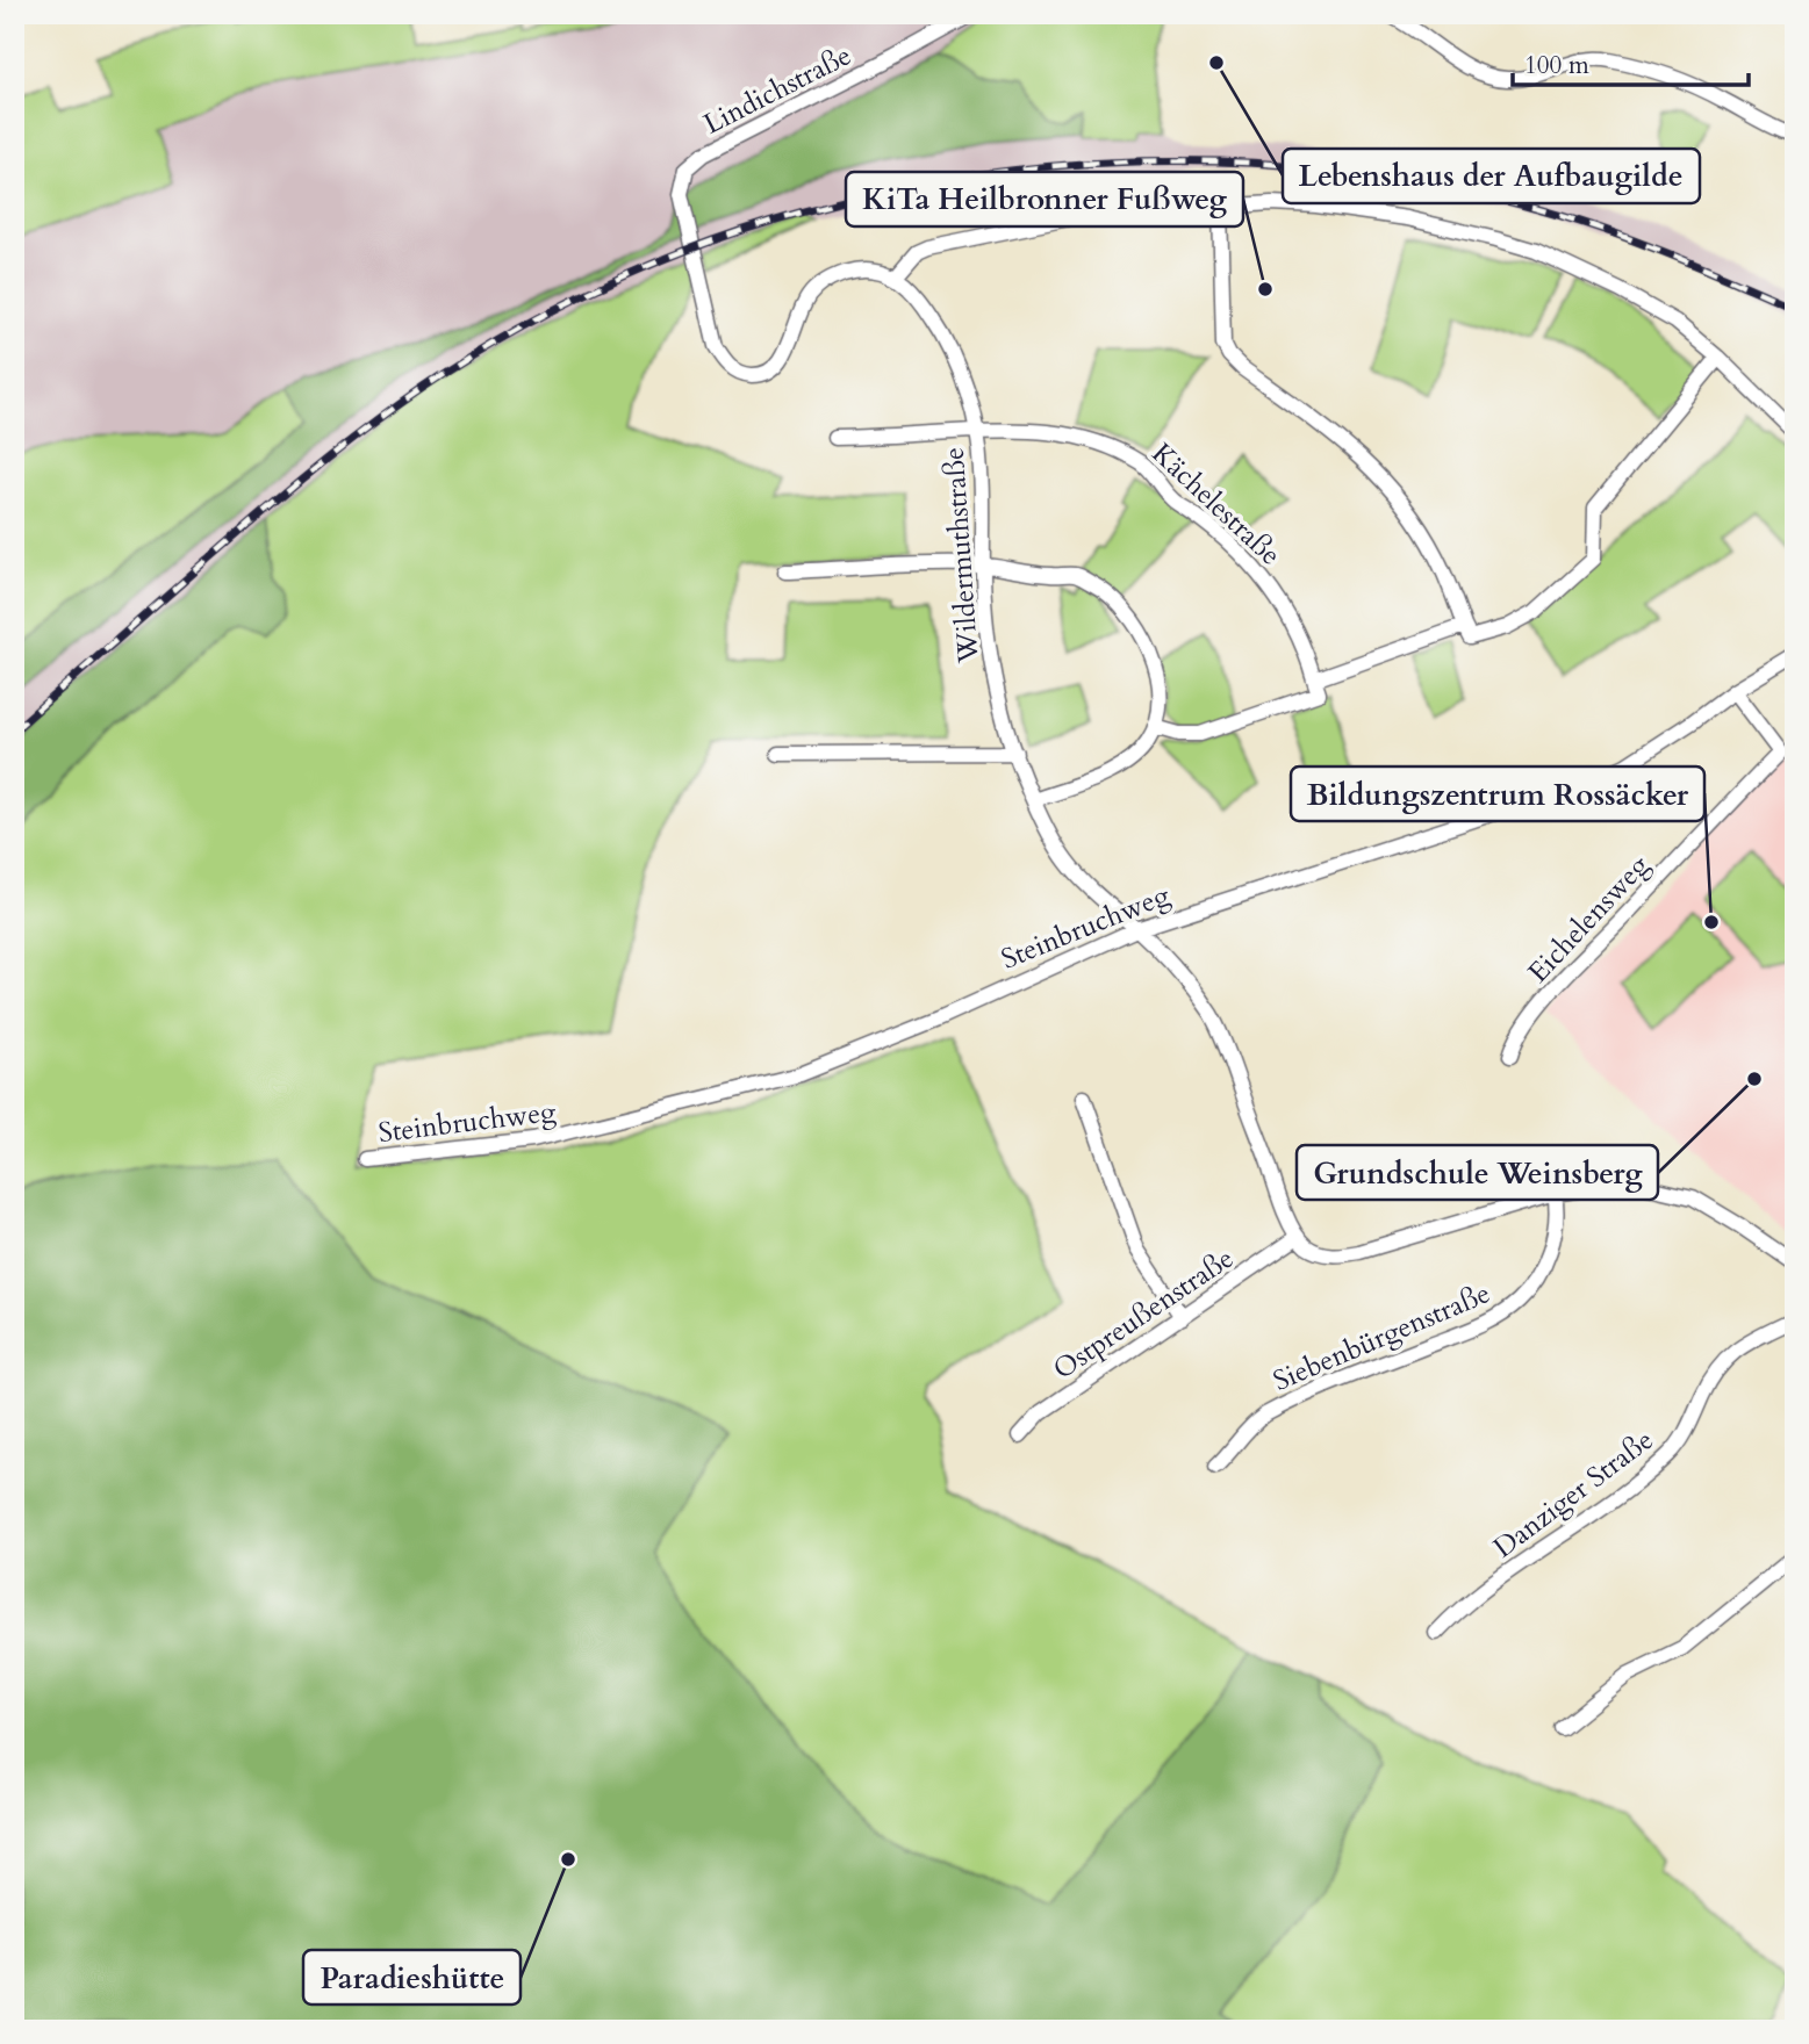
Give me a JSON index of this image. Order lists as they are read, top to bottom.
{
  "streets": {
    "street": [
      "Lindichstraße",
      "Kächelestraße",
      "Wildermuthstraße",
      "Eichelensweg",
      "Steinbruchweg",
      "Ostpreußenstraße",
      "Siebenbürgenstraße",
      "Danziger Straße"
    ]
  },
  "crossings": [
    ["Lindichstraße", "Wildermuthstraße"],
    ["Kächelestraße", "Wildermuthstraße"],
    ["Wildermuthstraße", "Steinbruchweg"],
    ["Wildermuthstraße", "Ostpreußenstraße"],
    ["Eichelensweg", "Steinbruchweg"]
  ],
  "places": [
    "Lebenshaus der Aufbaugilde",
    "KiTa Heilbronner Fußweg",
    "Bildungszentrum Rossäcker",
    "Grundschule Weinsberg",
    "Paradieshütte"
  ],
  "scale_bar": "100 m"
}
